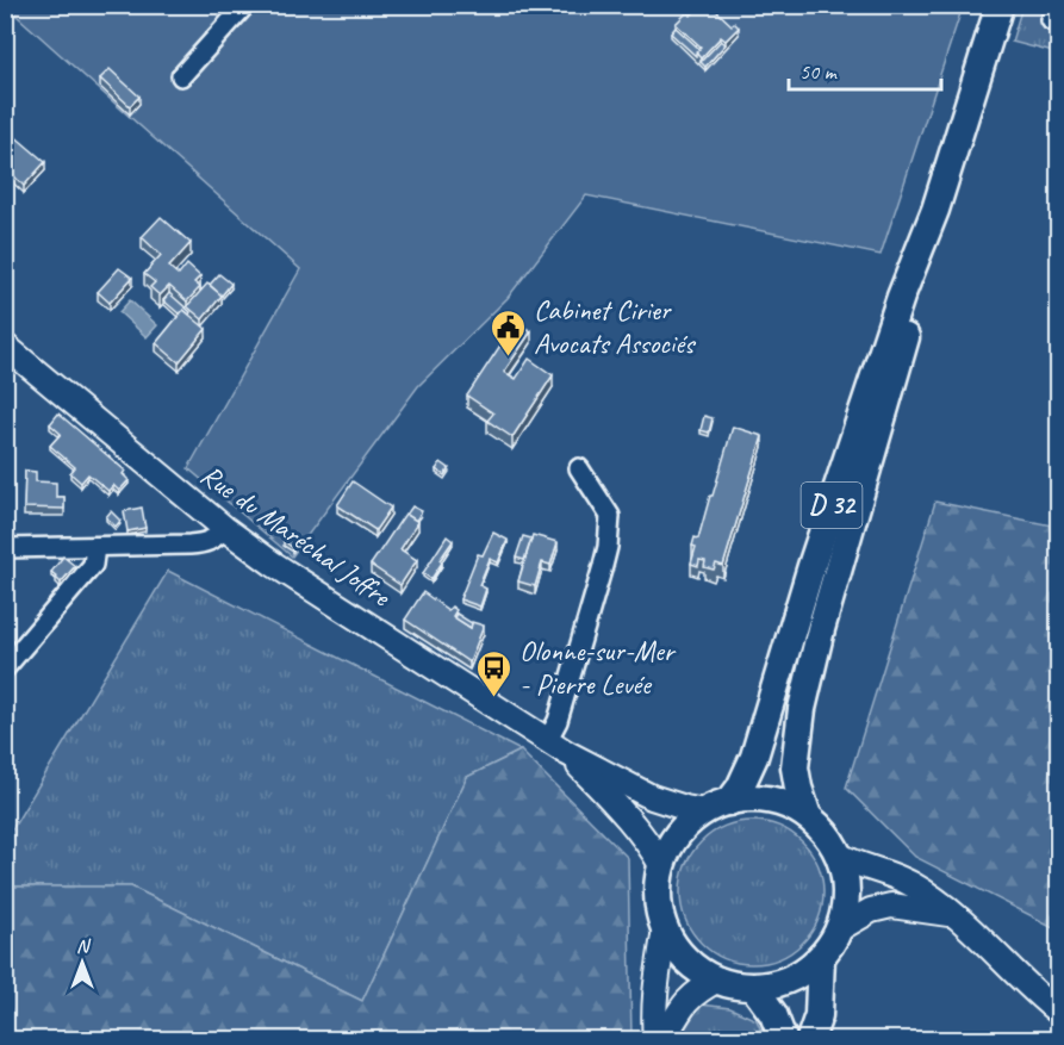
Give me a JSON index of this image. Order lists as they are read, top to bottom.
{
  "streets": {
    "main road": ["D 32"],
    "street": ["Rue du Maréchal Joffre"]
  },
  "crossings": [
    ["D 32", "Rue du Maréchal Joffre"]
  ],
  "places": {
    "public building": ["Cabinet Cirier Avocats Associés"],
    "bus stop": ["Olonne-sur-Mer - Pierre Levée"]
  },
  "scale_bar": "50 m",
  "north": "top"
}
